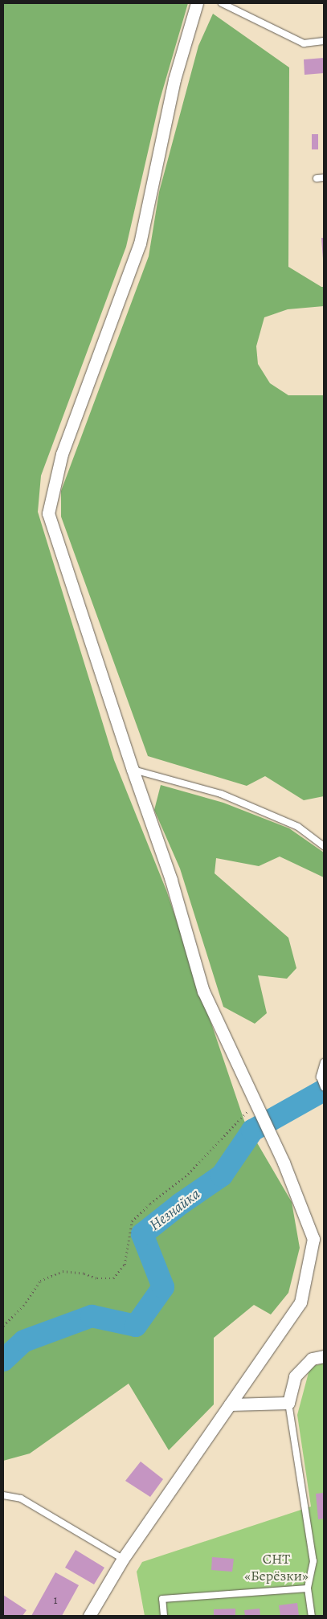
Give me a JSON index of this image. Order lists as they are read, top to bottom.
{
  "water": ["Незнайка"],
  "parks": ["СНТ «Берёзки»"],
  "house_numbers": ["1"]
}
